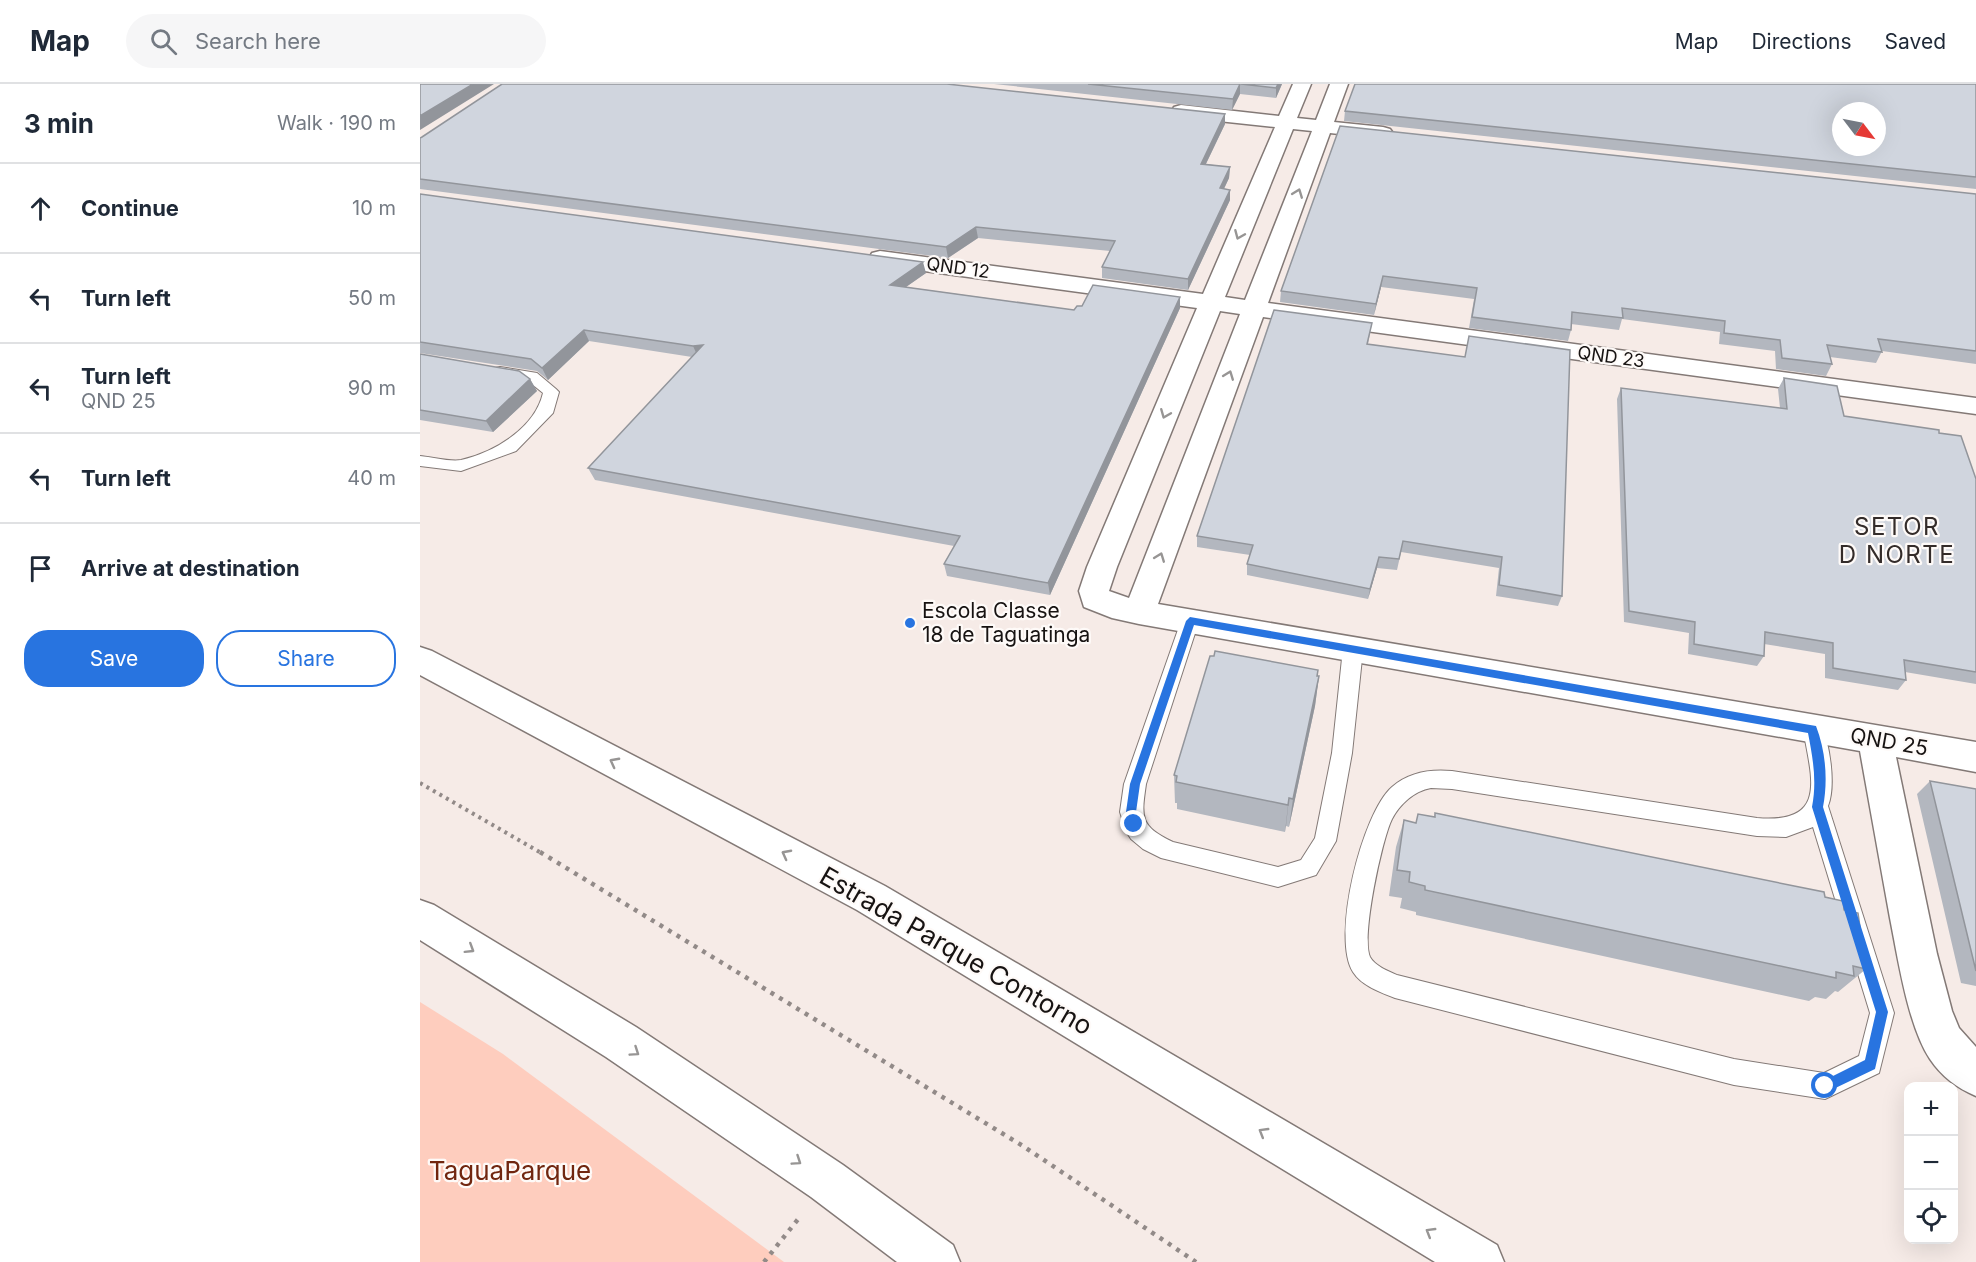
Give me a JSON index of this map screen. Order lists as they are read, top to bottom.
{
  "streets": {
    "main road": [
      "QND 12",
      "QND 23",
      "QND 25",
      "Estrada Parque Contorno"
    ]
  },
  "crossings": [
    ["QND 12", "QND 23"],
    ["QND 12", "QND 25"],
    ["QND 23", "QND 25"]
  ],
  "districts": ["SETOR D NORTE"],
  "parks": ["TaguaParque"],
  "places": ["Escola Classe 18 de Taguatinga"],
  "north": "bottom right",
  "page": {
    "header": "Map",
    "search": "Search here",
    "nav": ["Map", "Directions", "Saved"],
    "heading": ["3 min", "Walk · 190 m"],
    "list": [
      ["Continue", "10 m"],
      ["Turn left", "50 m"],
      ["Turn left", "QND 25", "90 m"],
      ["Turn left", "40 m"],
      "Arrive at destination"
    ],
    "buttons": ["Save", "Share"],
    "map_buttons": ["+", "−"]
  }
}
